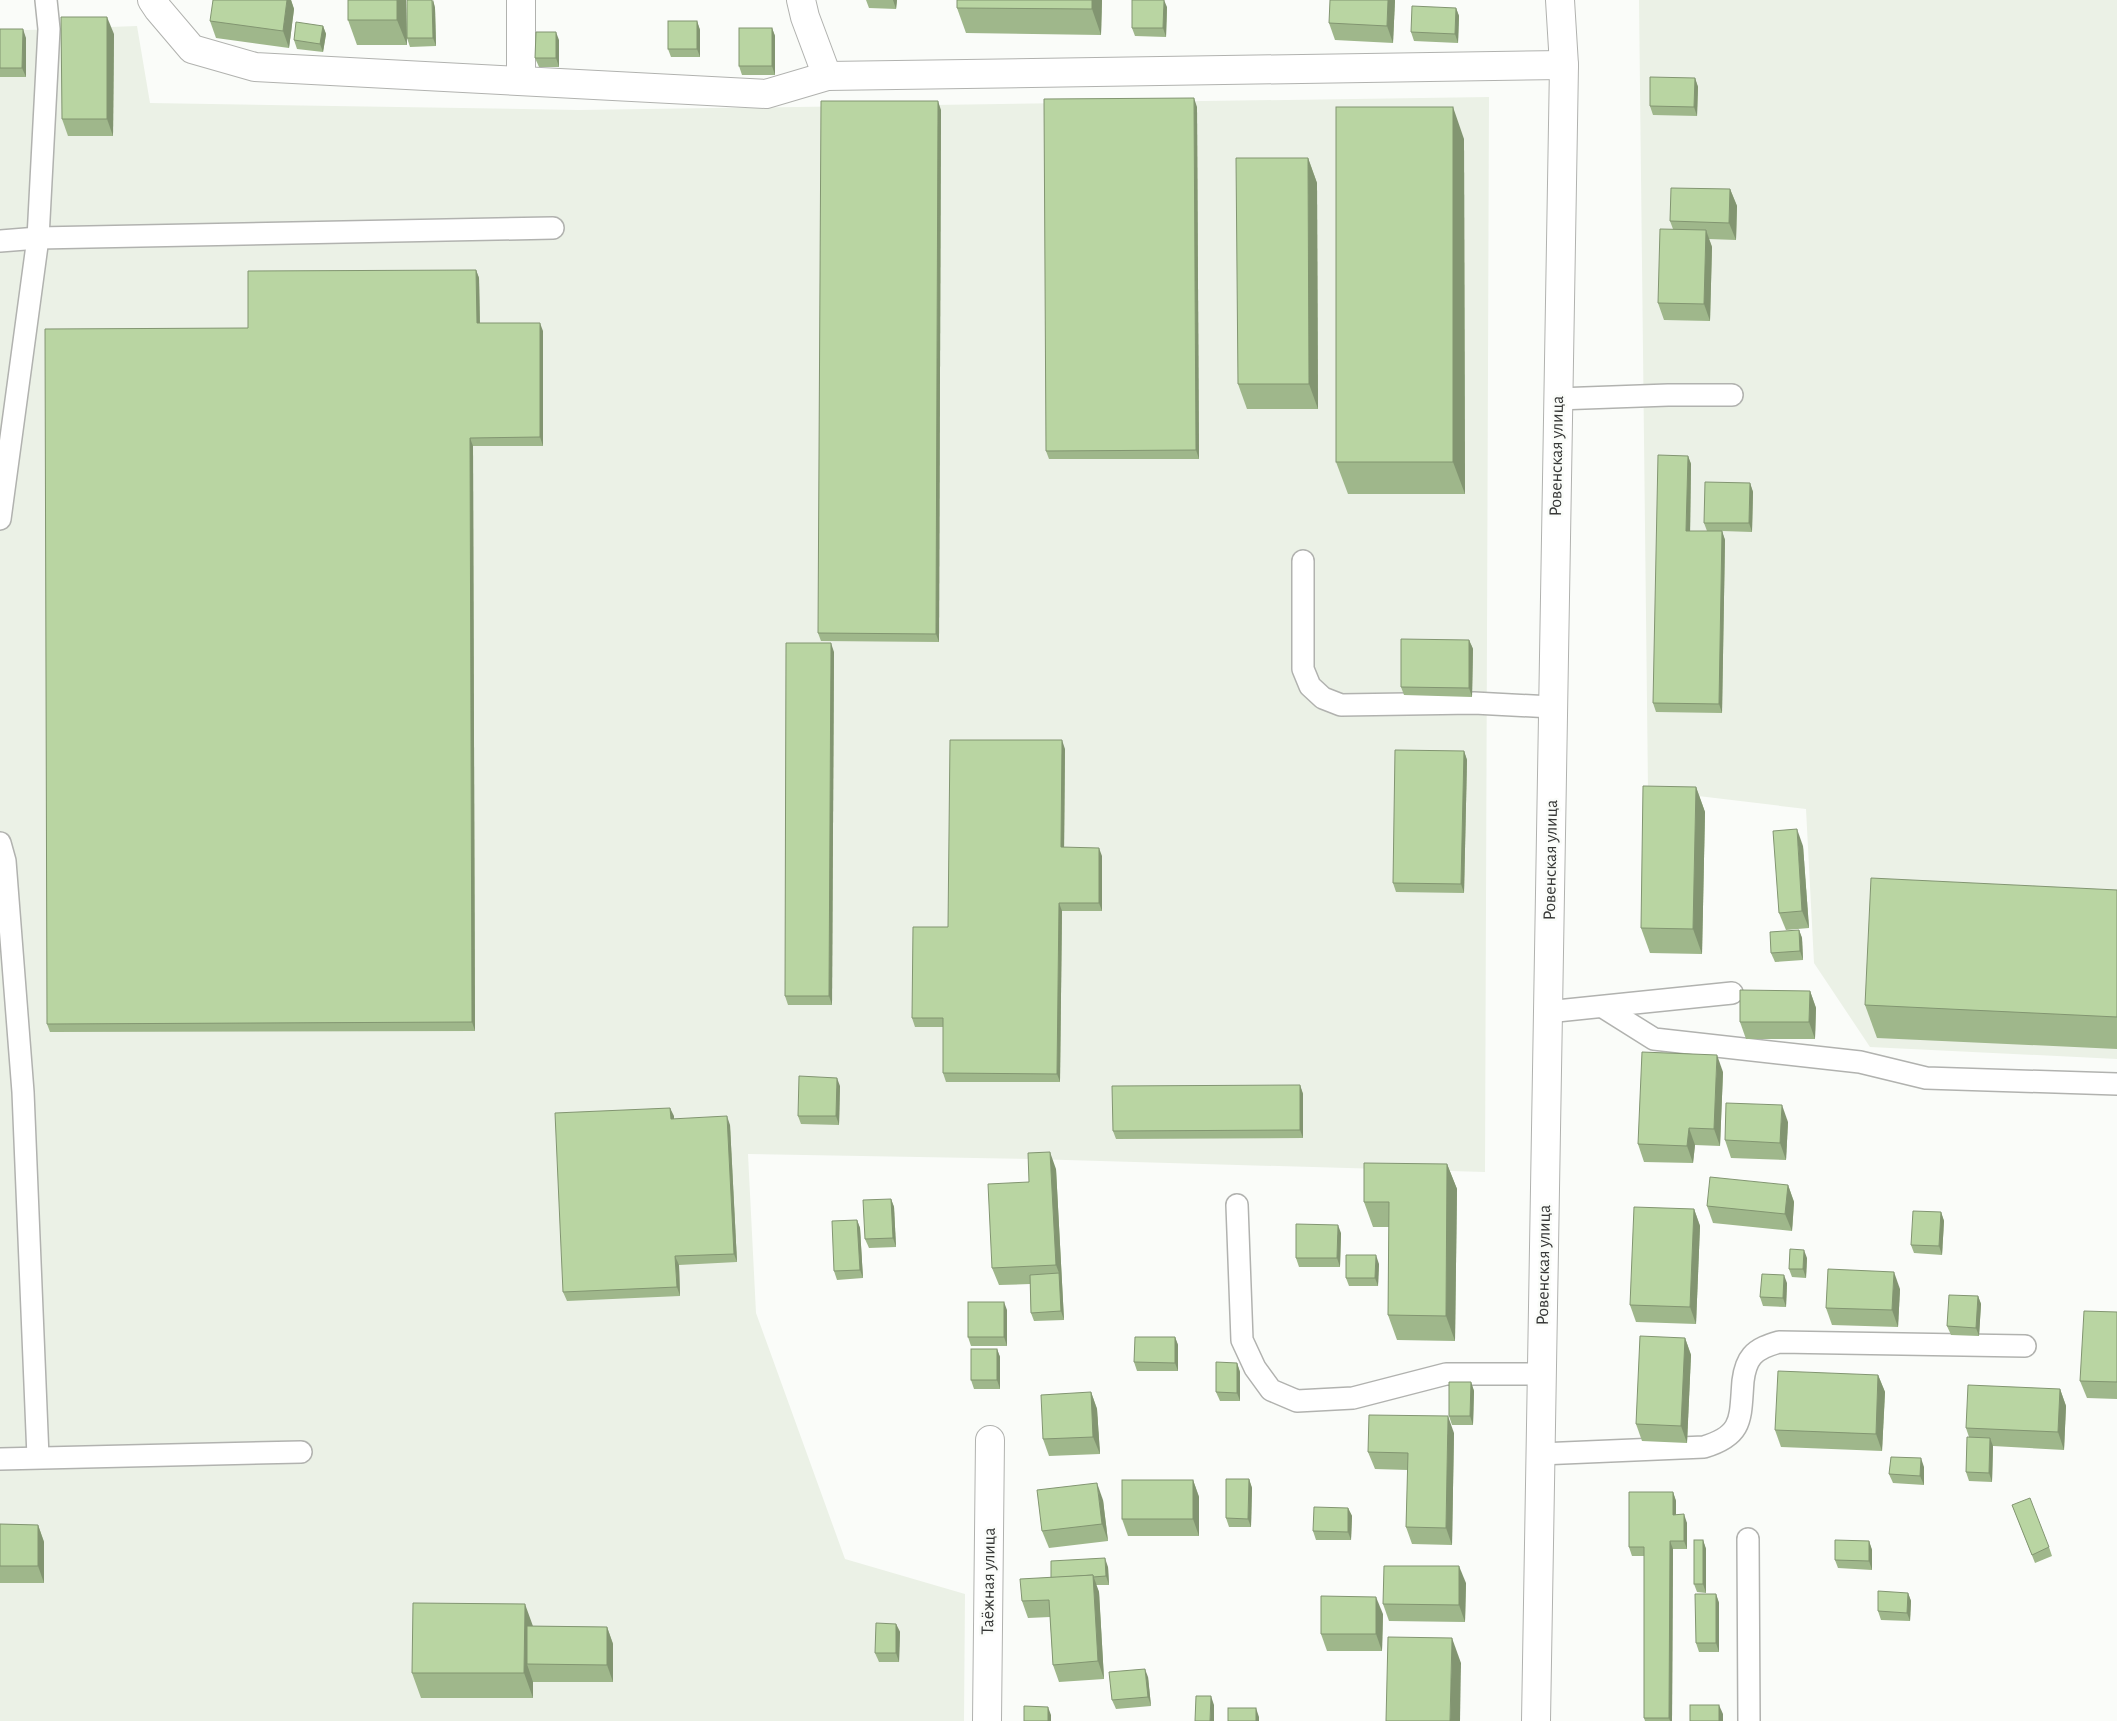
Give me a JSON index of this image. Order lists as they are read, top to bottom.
{
  "streets": {
    "street": ["Ровенская улица", "Таёжная улица"]
  }
}
